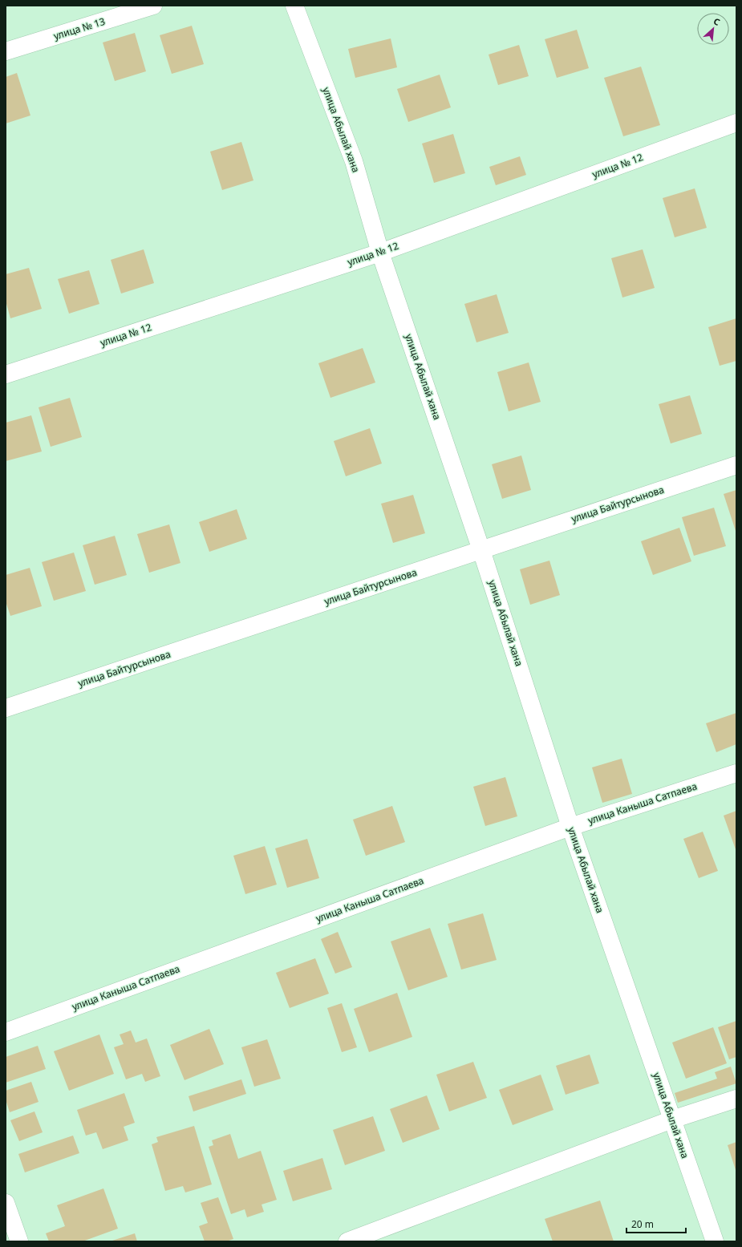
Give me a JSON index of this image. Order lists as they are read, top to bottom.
{
  "streets": {
    "street": [
      "улица № 13",
      "улица Абылай хана",
      "улица № 12",
      "улица Байтурсынова",
      "улица Каныша Сатпаева"
    ]
  },
  "crossings": [
    ["улица Абылай хана", "улица № 12"],
    ["улица Абылай хана", "улица Байтурсынова"],
    ["улица Абылай хана", "улица Каныша Сатпаева"]
  ],
  "scale_bar": "20 m",
  "north": "top right"
}
